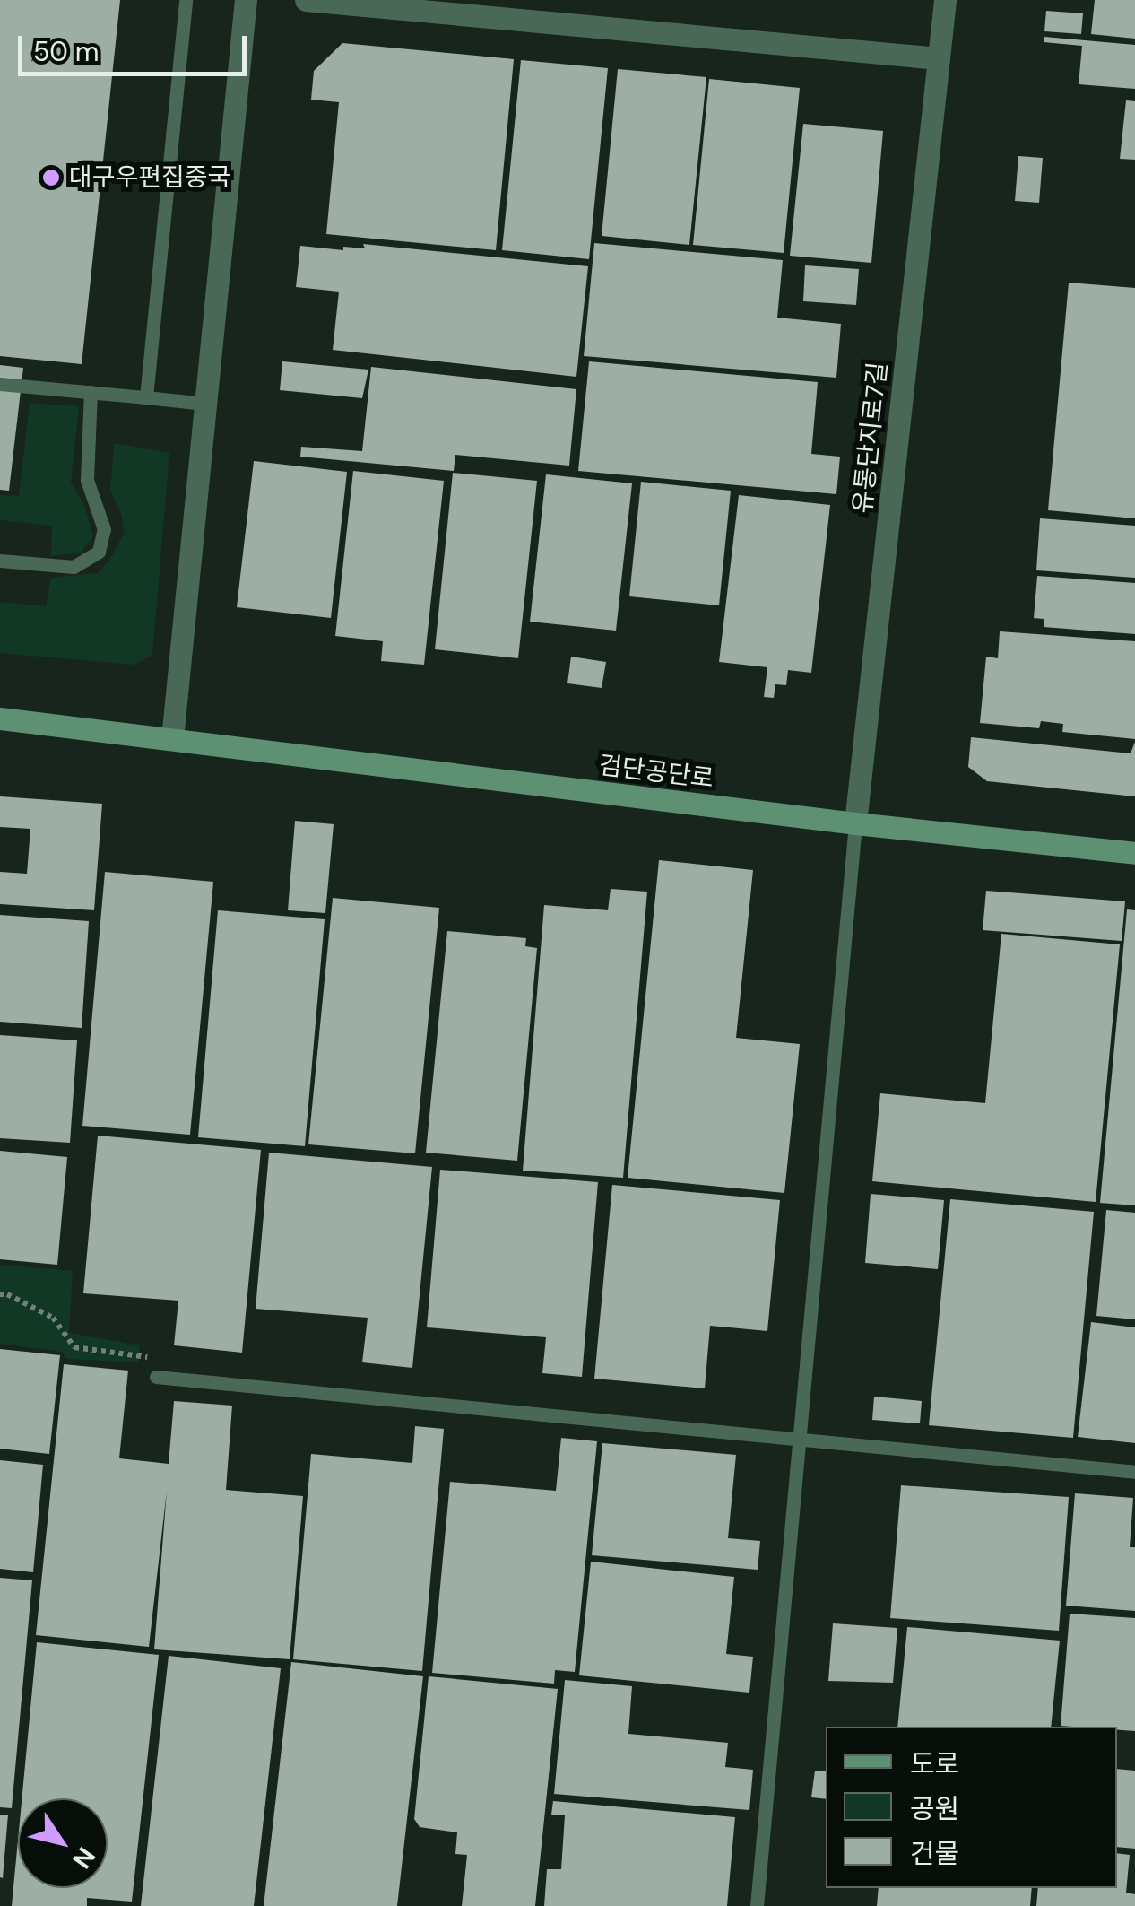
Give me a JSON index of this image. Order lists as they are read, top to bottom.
{
  "streets": {
    "main road": ["검단공단로"],
    "street": ["유통단지로7길"]
  },
  "crossings": [
    ["유통단지로7길", "검단공단로"]
  ],
  "places": ["대구우편집중국"],
  "legend": ["도로", "공원", "건물"],
  "scale_bar": "50 m",
  "north": "bottom right"
}
